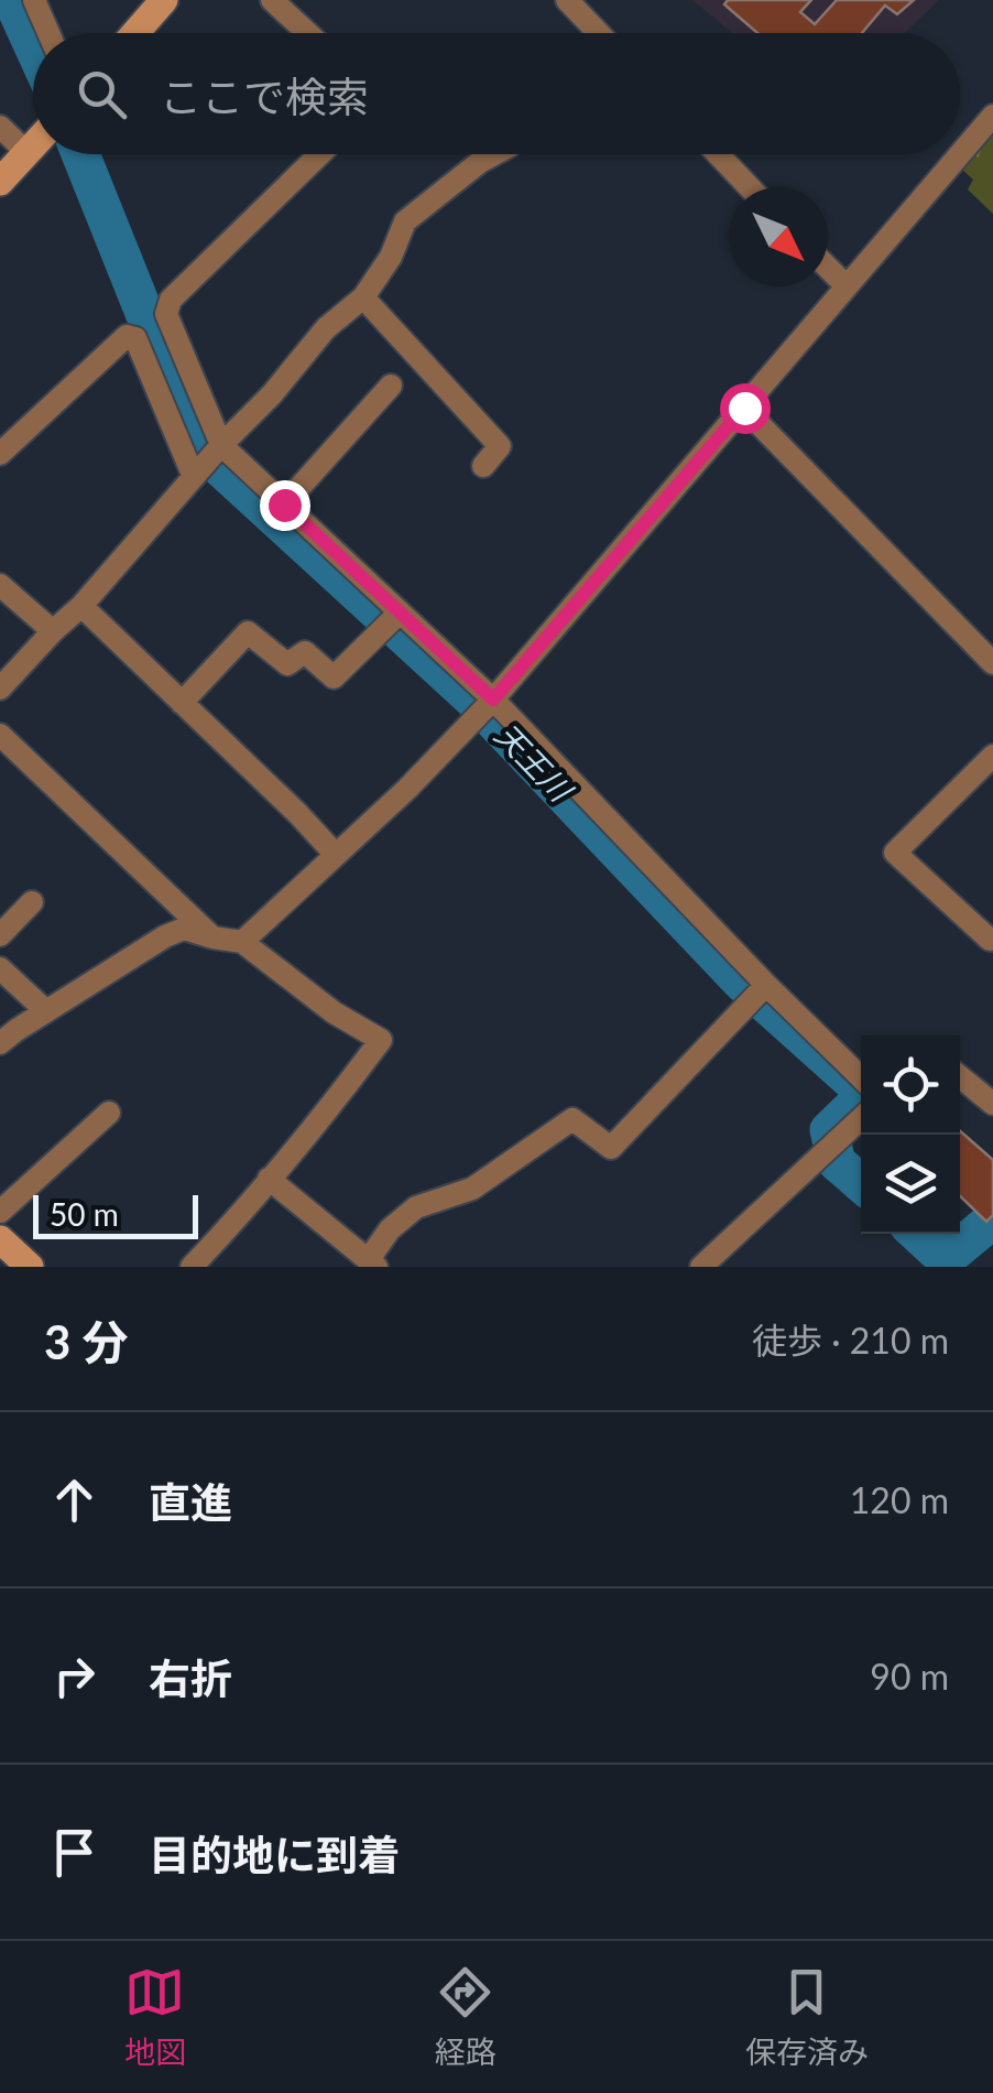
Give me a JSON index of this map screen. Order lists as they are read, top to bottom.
{
  "water": ["天王川"],
  "scale_bar": "50 m",
  "north": "bottom right",
  "page": {
    "search": "ここで検索",
    "scale": "50 m",
    "heading": ["3 分", "徒歩 · 210 m"],
    "list": [
      ["直進", "120 m"],
      ["右折", "90 m"],
      "目的地に到着"
    ],
    "nav": ["地図", "経路", "保存済み"]
  }
}
